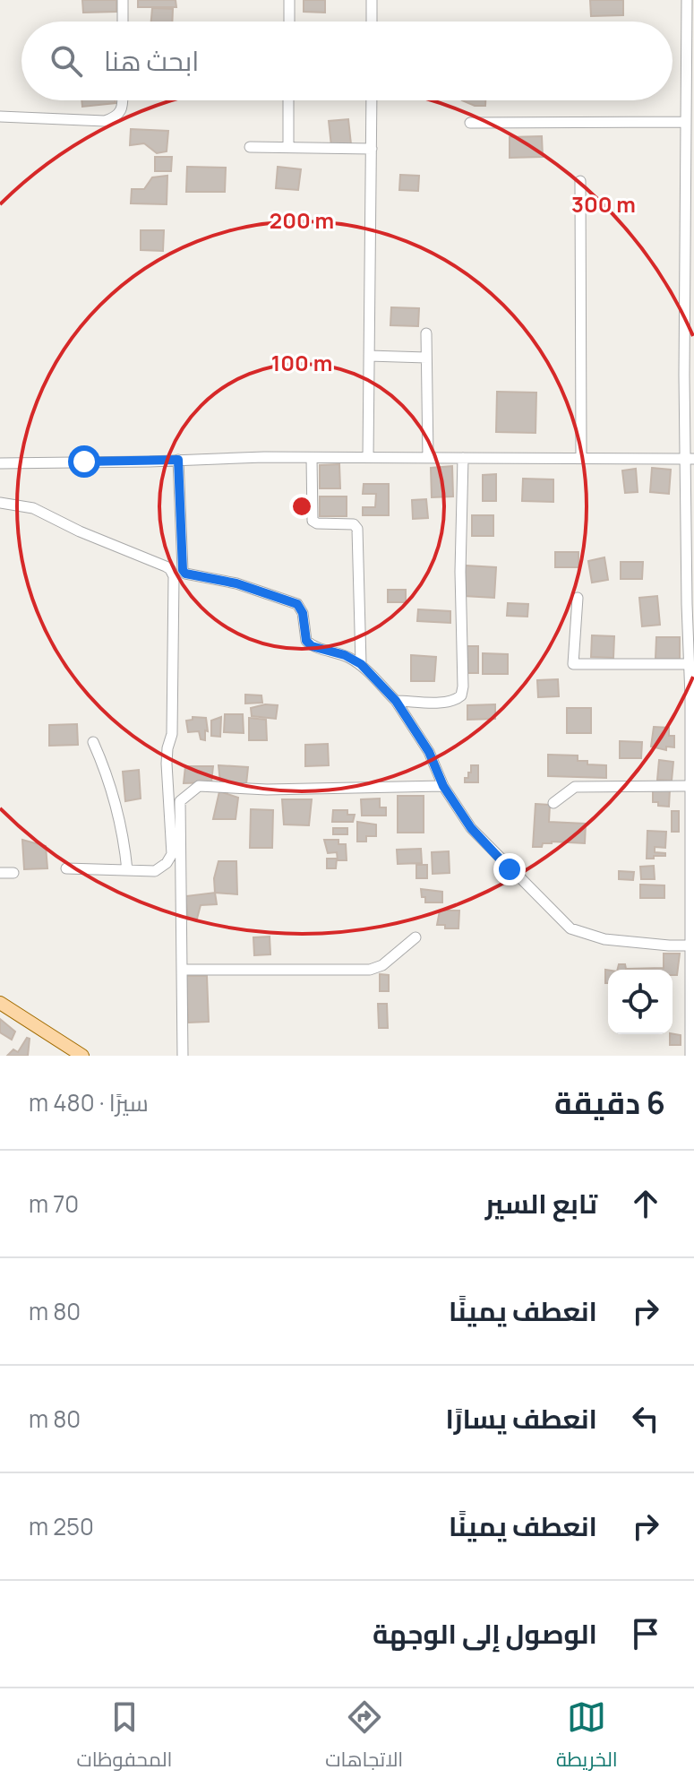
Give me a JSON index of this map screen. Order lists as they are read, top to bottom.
{
  "page": {
    "search": "ابحث هنا",
    "heading": ["6 دقيقة", "سيرًا · 480 m"],
    "list": [
      ["تابع السير", "70 m"],
      ["انعطف يمينًا", "80 m"],
      ["انعطف يسارًا", "80 m"],
      ["انعطف يمينًا", "250 m"],
      "الوصول إلى الوجهة"
    ],
    "nav": ["الخريطة", "الاتجاهات", "المحفوظات"]
  },
  "rings": ["300 m", "200 m", "100 m"]
}
